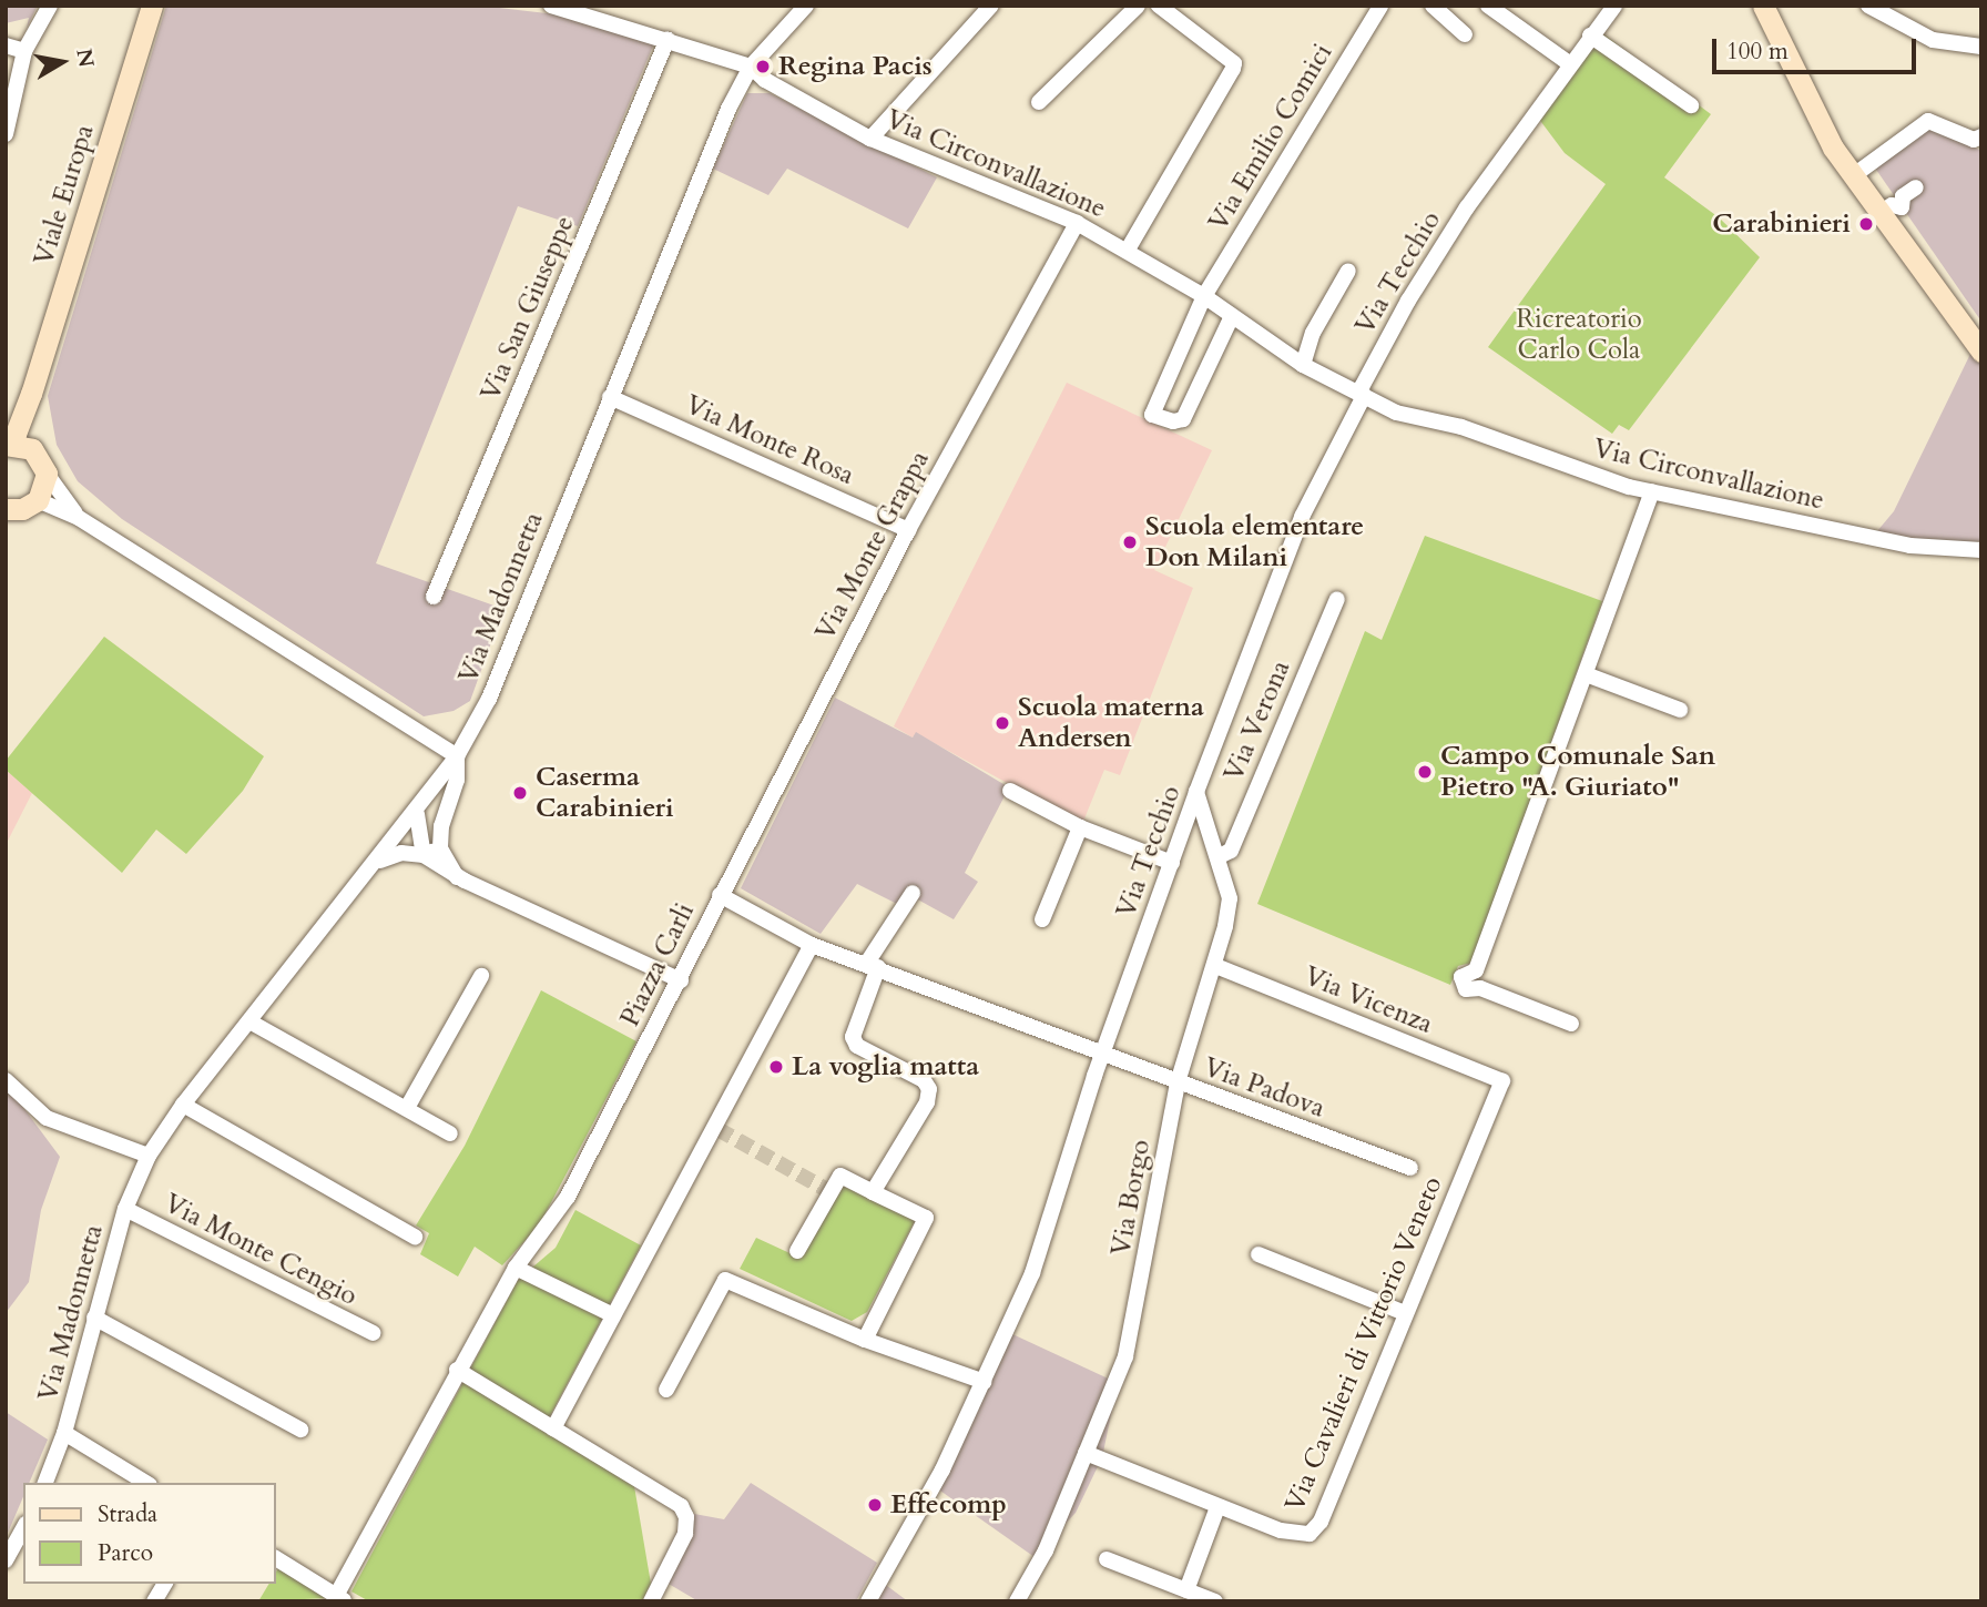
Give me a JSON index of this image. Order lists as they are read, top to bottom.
{
  "streets": {
    "main road": ["Viale Europa"],
    "street": [
      "Via Emilio Comici",
      "Via Circonvallazione",
      "Via Tecchio",
      "Via San Giuseppe",
      "Via Monte Rosa",
      "Via Monte Grappa",
      "Via Madonnetta",
      "Via Verona",
      "Piazza Carli",
      "Via Vicenza",
      "Via Padova",
      "Via Borgo",
      "Via Monte Cengio",
      "Via Cavalieri di Vittorio Veneto"
    ]
  },
  "crossings": [
    ["Via Emilio Comici", "Via Circonvallazione"],
    ["Via Circonvallazione", "Via Tecchio"],
    ["Via Circonvallazione", "Via Monte Grappa"],
    ["Via Circonvallazione", "Via Madonnetta"],
    ["Via Tecchio", "Via Padova"],
    ["Via Tecchio", "Via Borgo"],
    ["Via Monte Rosa", "Via Monte Grappa"],
    ["Via Monte Rosa", "Via Madonnetta"],
    ["Via Monte Grappa", "Piazza Carli"],
    ["Via Madonnetta", "Via Monte Cengio"],
    ["Via Verona", "Via Borgo"],
    ["Piazza Carli", "Via Padova"],
    ["Via Vicenza", "Via Borgo"],
    ["Via Vicenza", "Via Cavalieri di Vittorio Veneto"],
    ["Via Padova", "Via Borgo"],
    ["Via Borgo", "Via Cavalieri di Vittorio Veneto"]
  ],
  "parks": ["Ricreatorio Carlo Cola"],
  "places": [
    "Regina Pacis",
    "Carabinieri",
    "Scuola elementare Don Milani",
    "Scuola materna Andersen",
    "Campo Comunale San Pietro \"A. Giuriato\"",
    "Caserma Carabinieri",
    "La voglia matta",
    "Effecomp"
  ],
  "legend": ["Strada", "Parco"],
  "scale_bar": "100 m",
  "north": "right"
}
